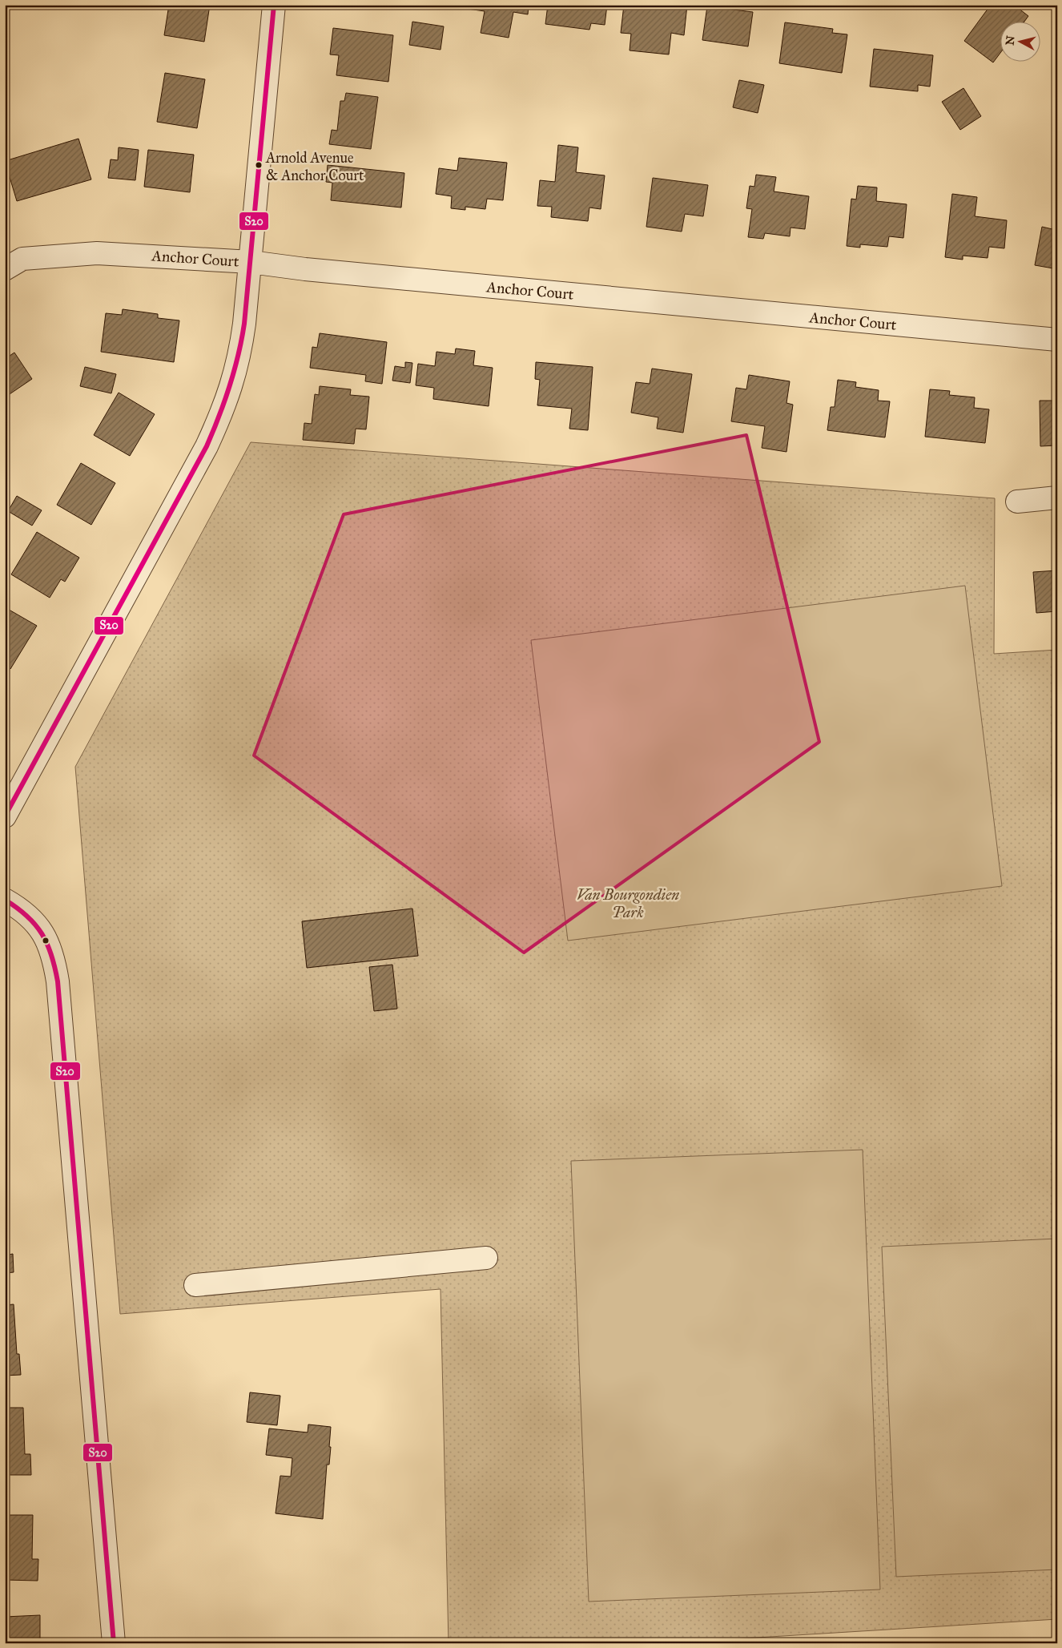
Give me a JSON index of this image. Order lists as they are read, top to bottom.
{
  "streets": {
    "street": ["Anchor Court"]
  },
  "parks": ["Van Bourgondien Park"],
  "places": ["Arnold Avenue & Anchor Court"],
  "lines": ["transit line S20"],
  "north": "left"
}
